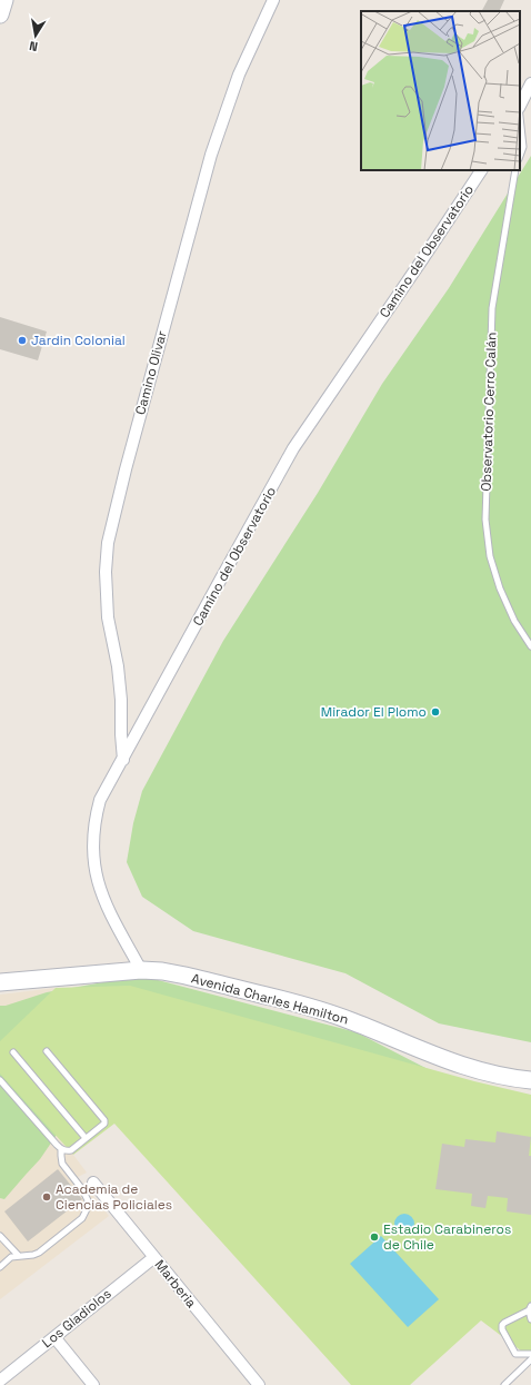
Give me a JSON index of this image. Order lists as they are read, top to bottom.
{
  "streets": {
    "main road": ["Avenida Charles Hamilton"],
    "street": [
      "Camino del Observatorio",
      "Camino Olivar",
      "Marberia",
      "Los Gladiolos"
    ],
    "lane": ["Observatorio Cerro Calán"]
  },
  "crossings": [
    ["Camino del Observatorio", "Camino Olivar"],
    ["Camino del Observatorio", "Avenida Charles Hamilton"],
    ["Marberia", "Los Gladiolos"]
  ],
  "places": [
    "Jardin Colonial",
    "Mirador El Plomo",
    "Academia de Ciencias Policiales",
    "Estadio Carabineros de Chile"
  ],
  "north": "bottom"
}
